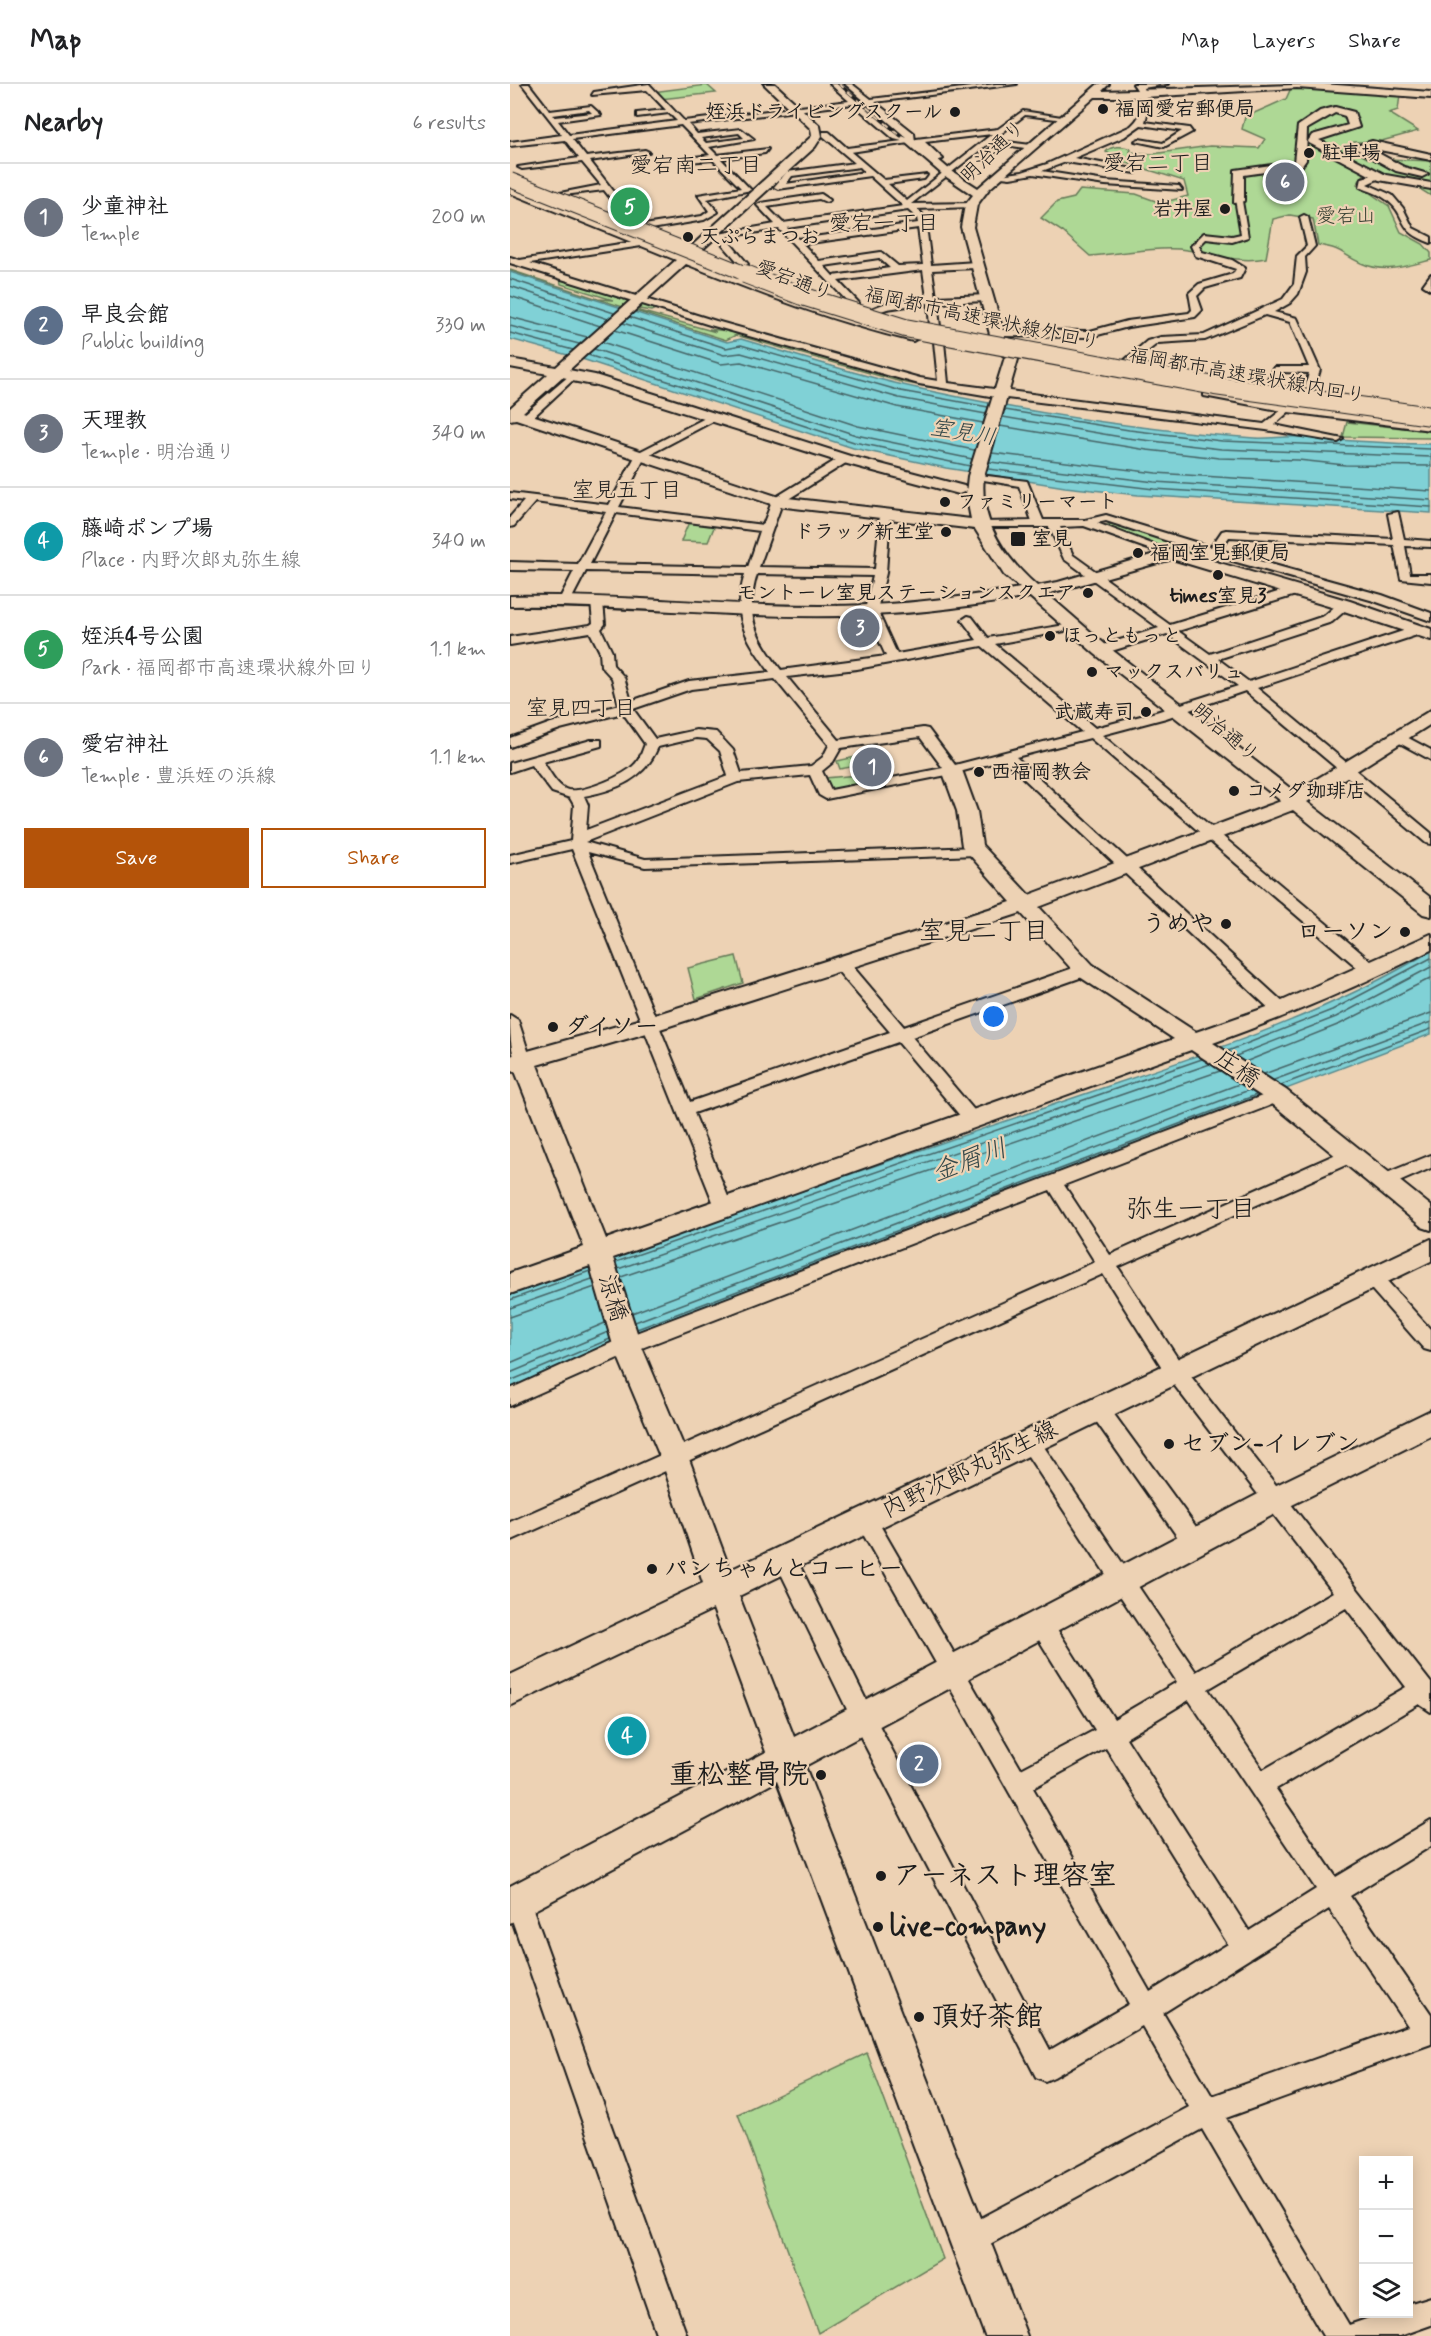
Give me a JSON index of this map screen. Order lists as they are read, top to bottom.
{
  "streets": {
    "highway": ["福岡都市高速環状線外回り", "福岡都市高速環状線内回り"],
    "street": [
      "明治通り",
      "愛宕通り",
      "庄橋",
      "涼橋",
      "内野次郎丸弥生線"
    ]
  },
  "crossings": [
    ["明治通り", "愛宕通り"],
    ["愛宕通り", "福岡都市高速環状線外回り"],
    ["愛宕通り", "福岡都市高速環状線内回り"],
    ["福岡都市高速環状線外回り", "福岡都市高速環状線内回り"],
    ["涼橋", "内野次郎丸弥生線"]
  ],
  "districts": [
    "愛宕二丁目",
    "愛宕南二丁目",
    "愛宕一丁目",
    "室見五丁目",
    "室見四丁目",
    "室見二丁目",
    "弥生一丁目"
  ],
  "water": ["室見川", "金屑川"],
  "parks": ["愛宕山"],
  "places": {
    "other": [
      "福岡愛宕郵便局",
      "姪浜ドライビングスクール",
      "駐車場",
      "岩井屋",
      "天ぷらまつお",
      "ファミリーマート",
      "ドラッグ新生堂",
      "福岡室見郵便局",
      "times室見3",
      "モントーレ室見ステーションスクエア",
      "ほっともっと",
      "マックスバリュ",
      "武蔵寿司",
      "西福岡教会",
      "コメダ珈琲店",
      "うめや",
      "ローソン",
      "ダイソー",
      "セブン-イレブン",
      "パンちゃんとコーヒー",
      "重松整骨院",
      "アーネスト理容室",
      "live-company",
      "頂好茶館"
    ],
    "transit": ["室見"]
  },
  "page": {
    "header": "Map",
    "nav": ["Map", "Layers", "Share"],
    "heading": ["Nearby", "6 results"],
    "pins": [
      "6",
      "5",
      "3",
      "1",
      "4",
      "2"
    ],
    "list": [
      {
        "mark": "1",
        "name": "少童神社",
        "note": "Temple",
        "value": "200 m"
      },
      {
        "mark": "2",
        "name": "早良会館",
        "note": "Public building",
        "value": "330 m"
      },
      {
        "mark": "3",
        "name": "天理教",
        "note": "Temple · 明治通り",
        "value": "340 m"
      },
      {
        "mark": "4",
        "name": "藤崎ポンプ場",
        "note": "Place · 内野次郎丸弥生線",
        "value": "340 m"
      },
      {
        "mark": "5",
        "name": "姪浜4号公園",
        "note": "Park · 福岡都市高速環状線外回り",
        "value": "1.1 km"
      },
      {
        "mark": "6",
        "name": "愛宕神社",
        "note": "Temple · 豊浜姪の浜線",
        "value": "1.1 km"
      }
    ],
    "buttons": ["Save", "Share"],
    "map_buttons": ["+", "−"]
  }
}
